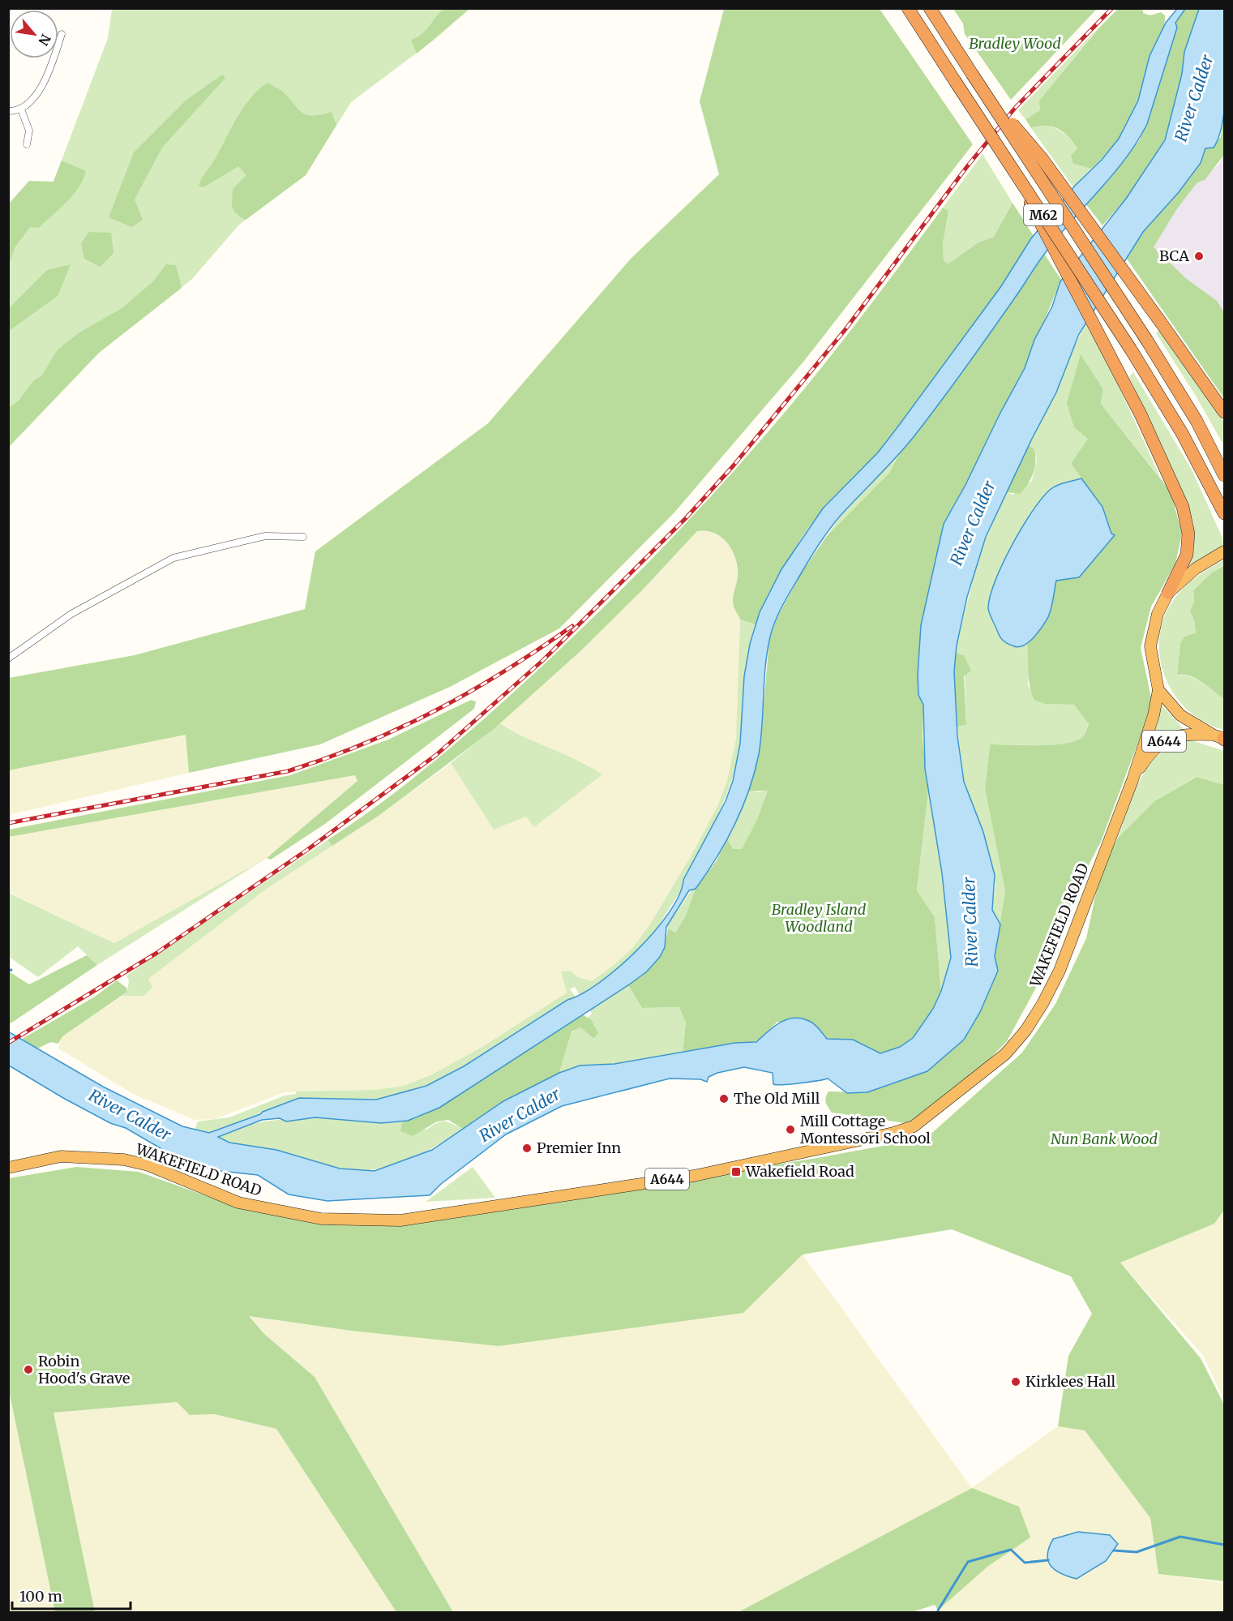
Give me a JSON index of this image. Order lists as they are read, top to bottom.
{
  "streets": {
    "highway": ["M62", "A644", "WAKEFIELD ROAD"]
  },
  "crossings": [
    ["A644", "WAKEFIELD ROAD"]
  ],
  "water": ["River Calder"],
  "parks": ["Bradley Wood", "Bradley Island Woodland", "Nun Bank Wood"],
  "places": {
    "other": [
      "BCA",
      "The Old Mill",
      "Mill Cottage Montessori School",
      "Premier Inn",
      "Robin Hood's Grave",
      "Kirklees Hall"
    ],
    "transit": ["Wakefield Road"]
  },
  "scale_bar": "100 m",
  "north": "bottom right"
}
